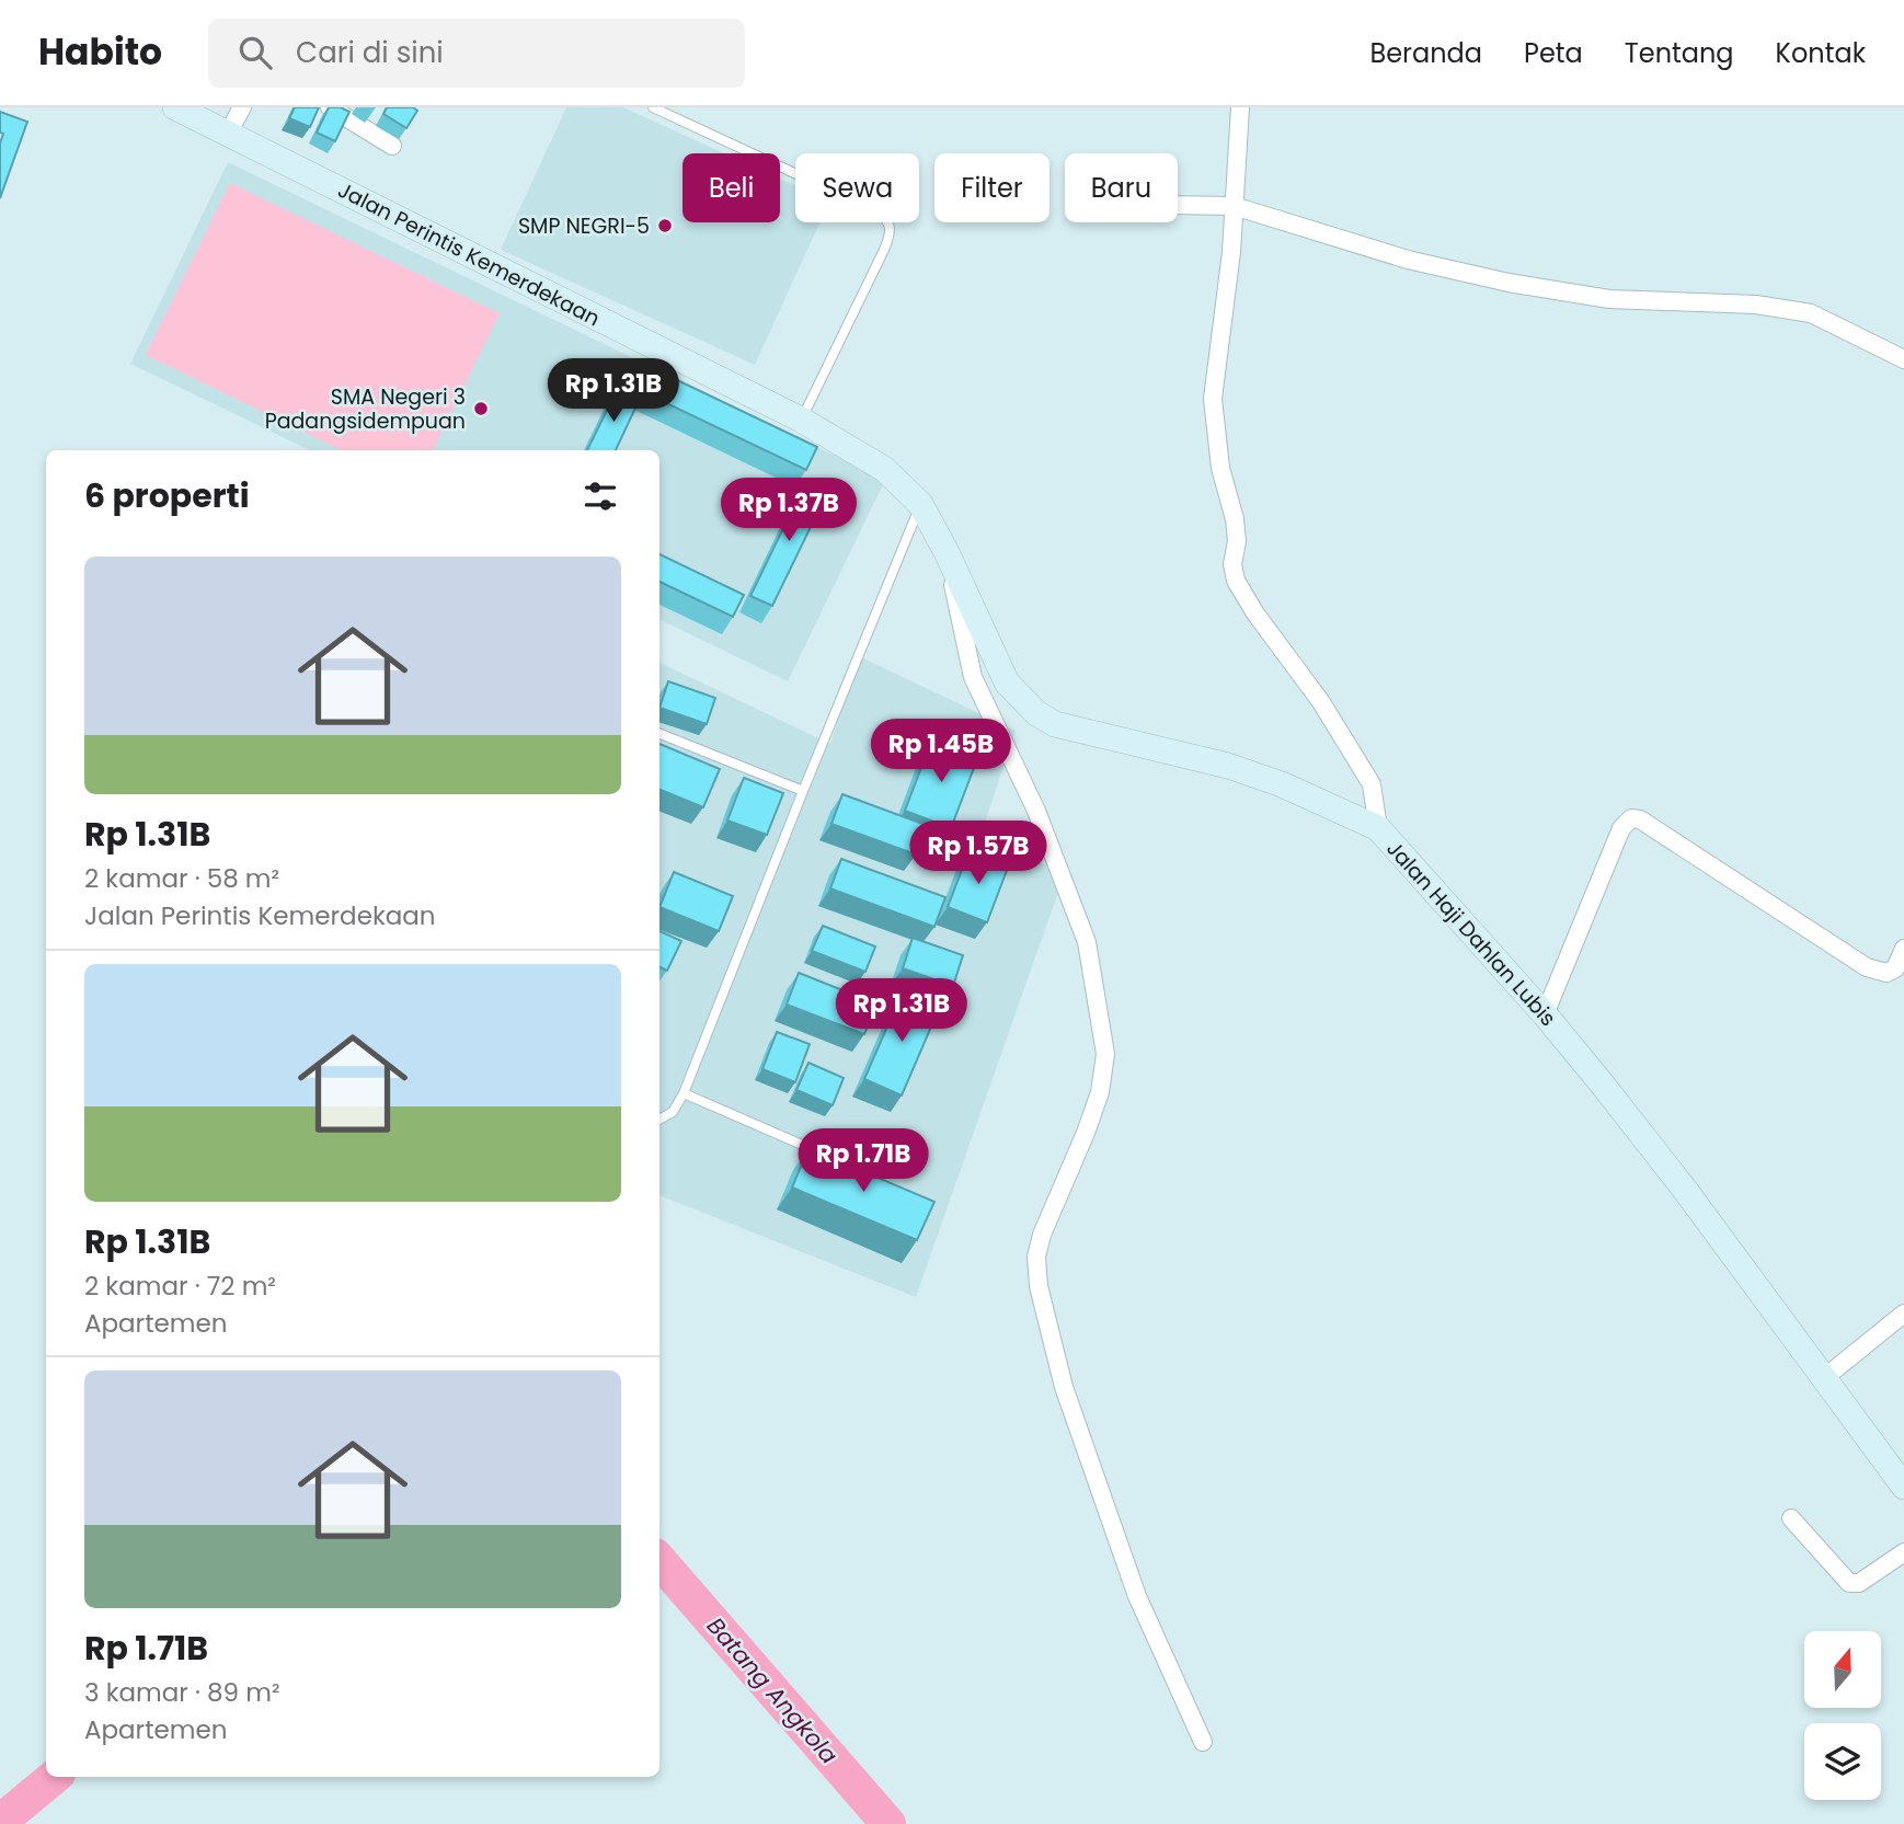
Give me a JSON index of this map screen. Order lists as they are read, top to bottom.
{
  "streets": {
    "street": ["Jalan Perintis Kemerdekaan", "Jalan Haji Dahlan Lubis"]
  },
  "crossings": [
    ["Jalan Perintis Kemerdekaan", "Jalan Haji Dahlan Lubis"]
  ],
  "water": ["Batang Angkola"],
  "places": ["SMP NEGRI-5", "SMA Negeri 3 Padangsidempuan"],
  "north": "top",
  "page": {
    "header": "Habito",
    "search": "Cari di sini",
    "nav": [
      "Beranda",
      "Peta",
      "Tentang",
      "Kontak"
    ],
    "chip": [
      "Beli",
      "Sewa",
      "Filter",
      "Baru"
    ],
    "price": [
      "Rp 1.31B",
      "Rp 1.37B",
      "Rp 1.45B",
      "Rp 1.57B",
      "Rp 1.31B",
      "Rp 1.71B"
    ],
    "heading": "6 properti",
    "list": [
      {
        "name": "Rp 1.31B",
        "note": "2 kamar · 58 m² · Jalan Perintis Kemerdekaan"
      },
      {
        "name": "Rp 1.31B",
        "note": "2 kamar · 72 m² · Apartemen"
      },
      {
        "name": "Rp 1.71B",
        "note": "3 kamar · 89 m² · Apartemen"
      }
    ]
  }
}
